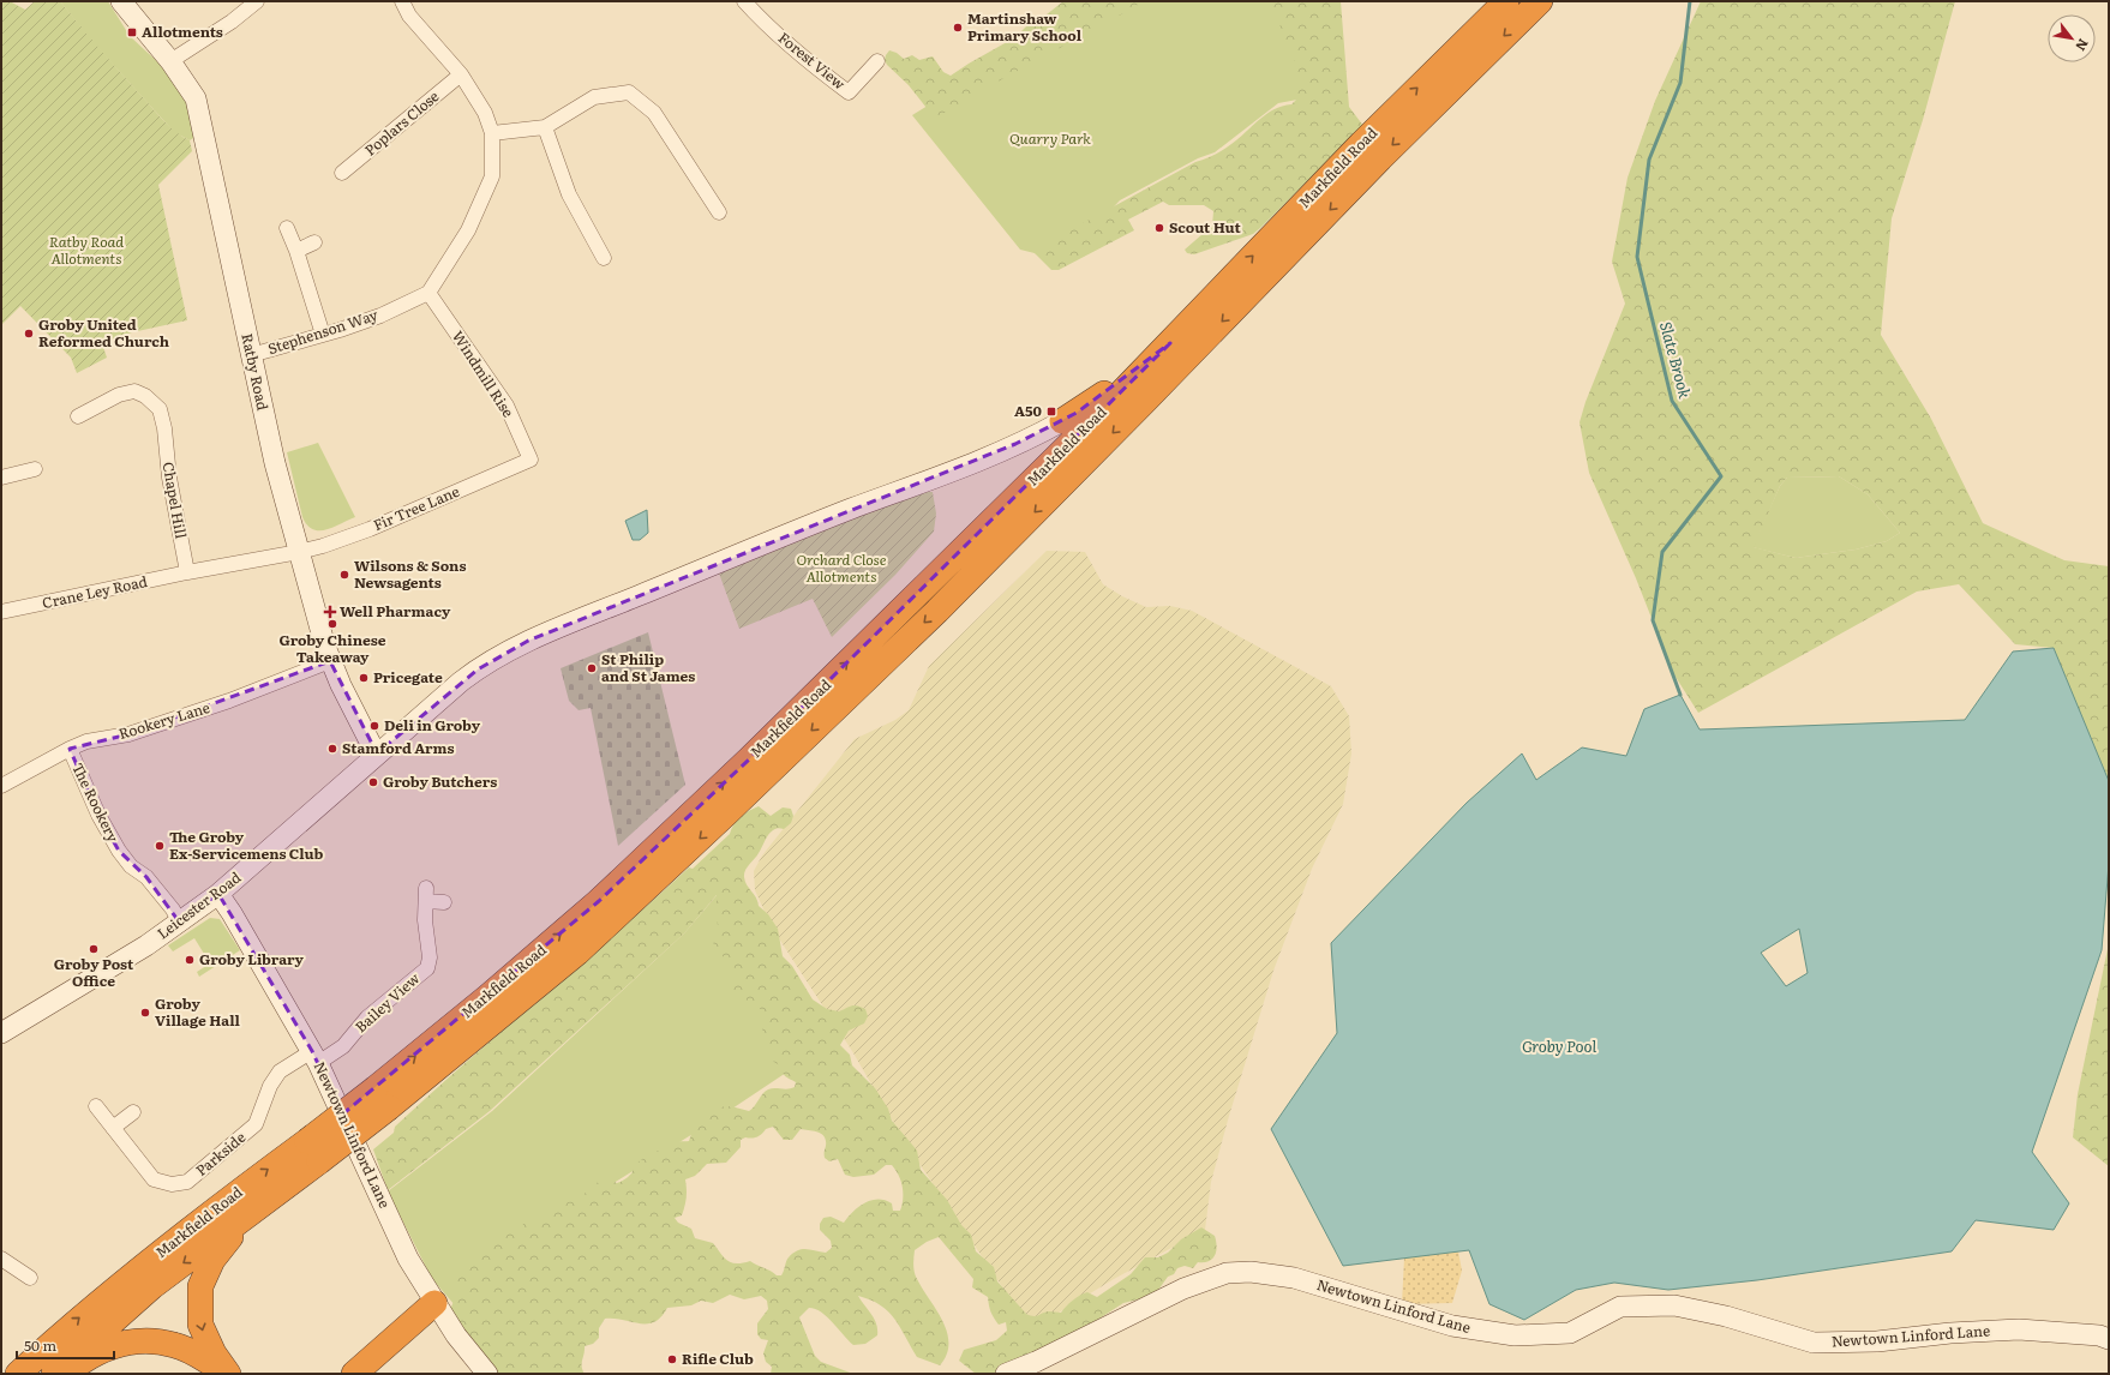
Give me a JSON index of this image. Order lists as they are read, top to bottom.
{
  "streets": {
    "highway": ["Markfield Road"],
    "street": [
      "Forest View",
      "Poplars Close",
      "Stephenson Way",
      "Ratby Road",
      "Windmill Rise",
      "Chapel Hill",
      "Fir Tree Lane",
      "Crane Ley Road",
      "Rookery Lane",
      "The Rookery",
      "Leicester Road",
      "Bailey View",
      "Newtown Linford Lane",
      "Parkside"
    ]
  },
  "crossings": [
    ["Markfield Road", "Ratby Road"],
    ["Markfield Road", "Leicester Road"],
    ["Stephenson Way", "Ratby Road"],
    ["Stephenson Way", "Windmill Rise"],
    ["Ratby Road", "Fir Tree Lane"],
    ["Ratby Road", "Rookery Lane"],
    ["Ratby Road", "Leicester Road"],
    ["Windmill Rise", "Fir Tree Lane"],
    ["Chapel Hill", "Crane Ley Road"],
    ["Rookery Lane", "The Rookery"],
    ["The Rookery", "Leicester Road"],
    ["Leicester Road", "Newtown Linford Lane"],
    ["Bailey View", "Newtown Linford Lane"],
    ["Bailey View", "Parkside"],
    ["Newtown Linford Lane", "Parkside"]
  ],
  "water": ["Slate Brook", "Groby Pool"],
  "parks": ["Quarry Park", "Ratby Road Allotments", "Orchard Close Allotments"],
  "places": {
    "other": [
      "Martinshaw Primary School",
      "Scout Hut",
      "Groby United Reformed Church",
      "Wilsons & Sons Newsagents",
      "Groby Chinese Takeaway",
      "St Philip and St James",
      "Pricegate",
      "Deli in Groby",
      "Stamford Arms",
      "Groby Butchers",
      "The Groby Ex-Servicemens Club",
      "Groby Post Office",
      "Groby Library",
      "Groby Village Hall",
      "Rifle Club"
    ],
    "transit": ["Allotments", "A50"],
    "health": ["Well Pharmacy"]
  },
  "scale_bar": "50 m",
  "north": "bottom right"
}
